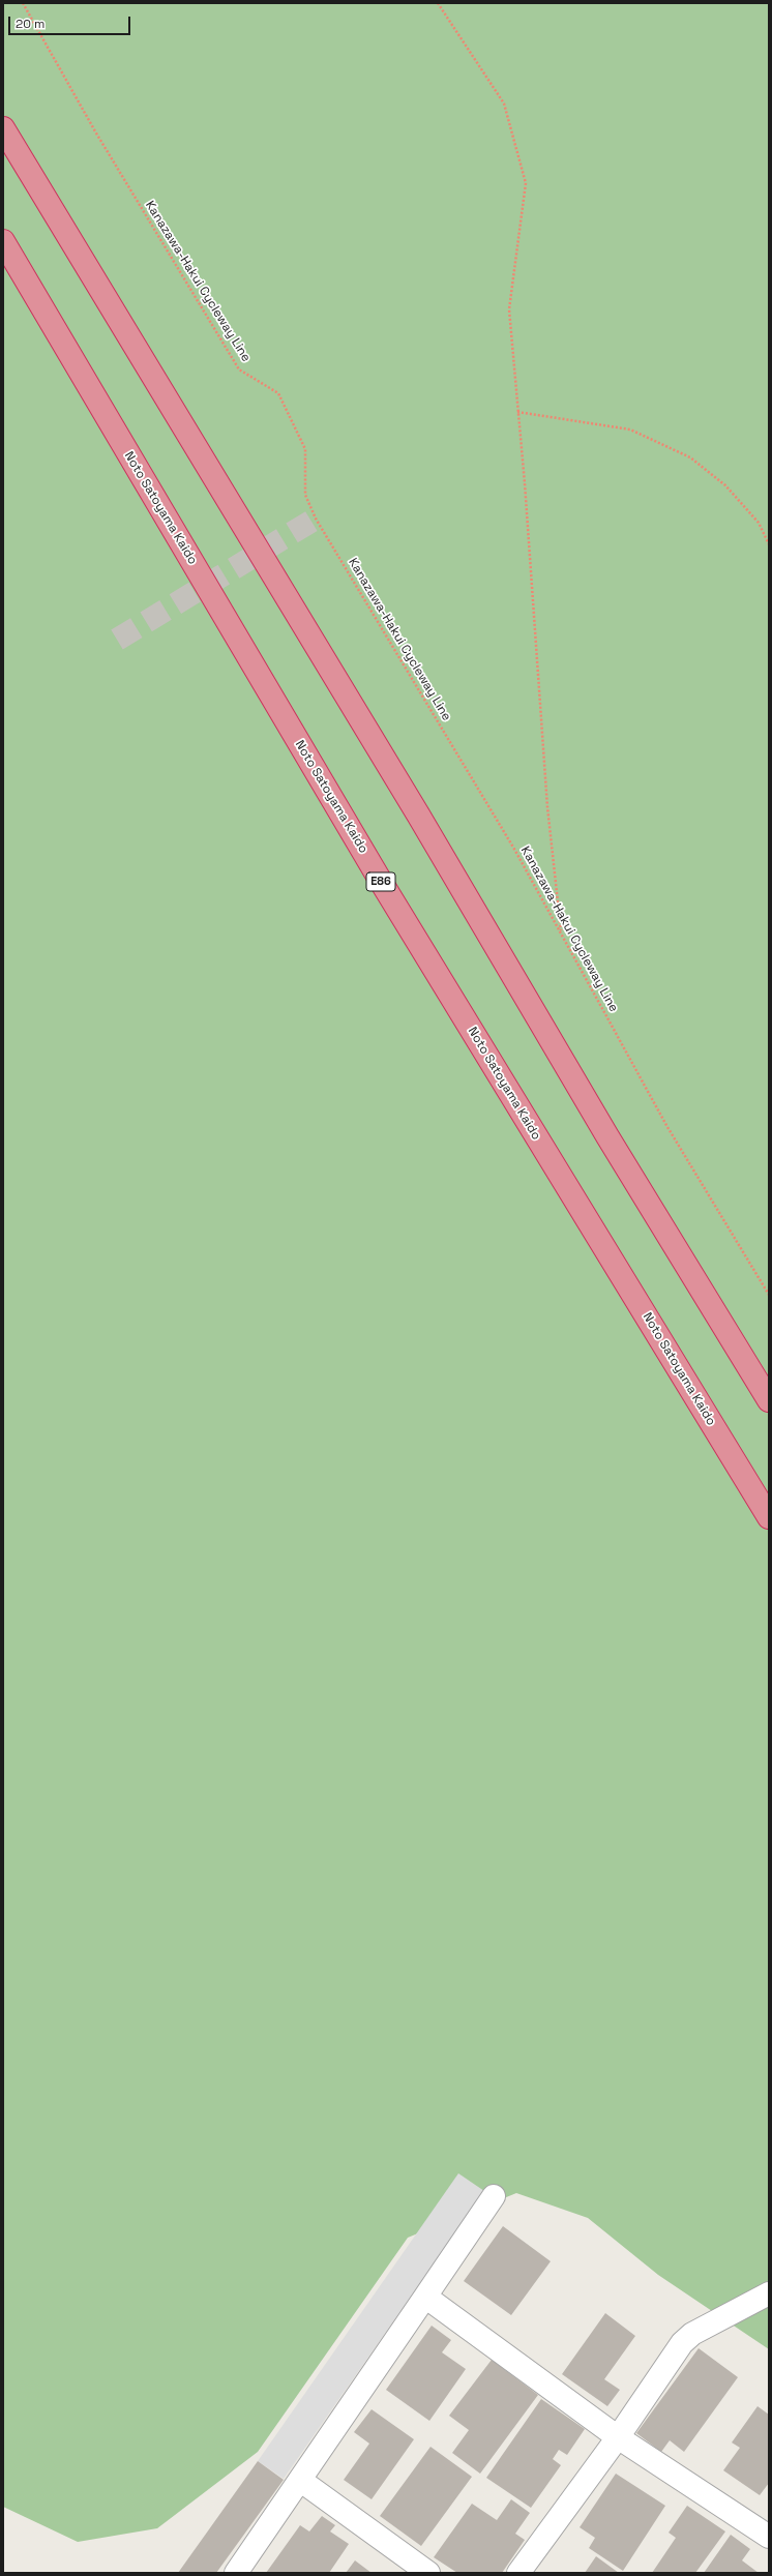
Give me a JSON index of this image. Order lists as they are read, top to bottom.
{
  "streets": {
    "highway": ["Noto Satoyama Kaido", "E86"],
    "path": ["Kanazawa-Hakui Cycleway Line"]
  },
  "scale_bar": "20 m"
}
